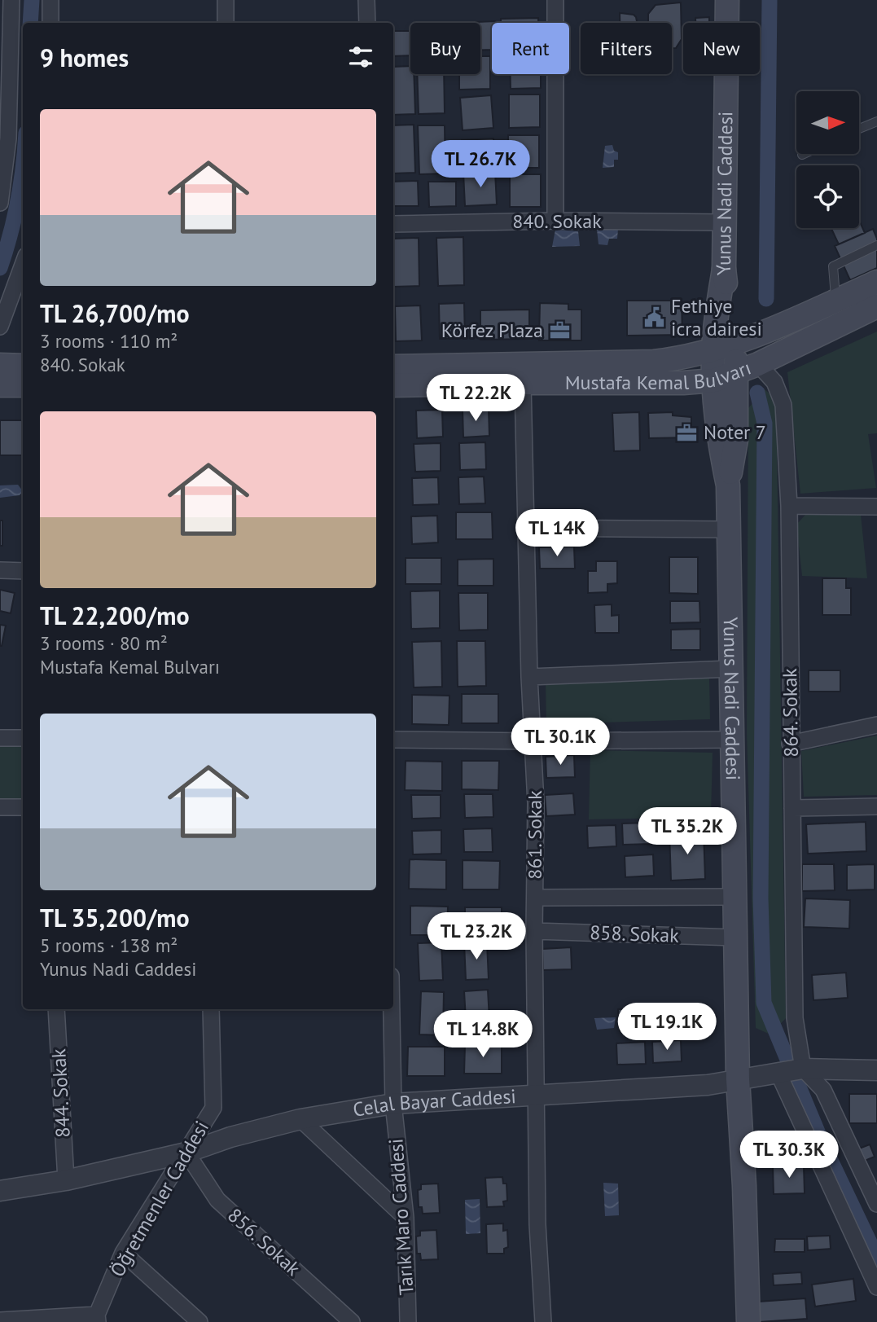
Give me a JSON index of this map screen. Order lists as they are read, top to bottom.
{
  "streets": {
    "main road": ["Yunus Nadi Caddesi", "Mustafa Kemal Bulvarı"],
    "street": [
      "840. Sokak",
      "864. Sokak",
      "861. Sokak",
      "858. Sokak",
      "844. Sokak",
      "Celal Bayar Caddesi",
      "Öğretmenler Caddesi",
      "Tarık Maro Caddesi",
      "856. Sokak"
    ]
  },
  "crossings": [
    ["Yunus Nadi Caddesi", "840. Sokak"],
    ["Yunus Nadi Caddesi", "Mustafa Kemal Bulvarı"],
    ["Yunus Nadi Caddesi", "858. Sokak"],
    ["Yunus Nadi Caddesi", "Celal Bayar Caddesi"],
    ["Mustafa Kemal Bulvarı", "864. Sokak"],
    ["Mustafa Kemal Bulvarı", "861. Sokak"],
    ["864. Sokak", "Celal Bayar Caddesi"],
    ["861. Sokak", "858. Sokak"],
    ["861. Sokak", "Celal Bayar Caddesi"],
    ["844. Sokak", "Celal Bayar Caddesi"],
    ["Celal Bayar Caddesi", "Öğretmenler Caddesi"],
    ["Celal Bayar Caddesi", "Tarık Maro Caddesi"],
    ["Celal Bayar Caddesi", "856. Sokak"],
    ["Öğretmenler Caddesi", "856. Sokak"]
  ],
  "places": {
    "public building": ["Fethiye icra dairesi"],
    "office": ["Körfez Plaza", "Noter 7"]
  },
  "north": "right",
  "page": {
    "chip": [
      "Buy",
      "Rent",
      "Filters",
      "New"
    ],
    "heading": "9 homes",
    "list": [
      {
        "name": "TL 26,700/mo",
        "note": "3 rooms · 110 m² · 840. Sokak"
      },
      {
        "name": "TL 22,200/mo",
        "note": "3 rooms · 80 m² · Mustafa Kemal Bulvarı"
      },
      {
        "name": "TL 35,200/mo",
        "note": "5 rooms · 138 m² · Yunus Nadi Caddesi"
      }
    ],
    "price": [
      "TL 26.7K",
      "TL 22.2K",
      "TL 14K",
      "TL 30.1K",
      "TL 35.2K",
      "TL 23.2K",
      "TL 19.1K",
      "TL 14.8K",
      "TL 30.3K"
    ]
  }
}
